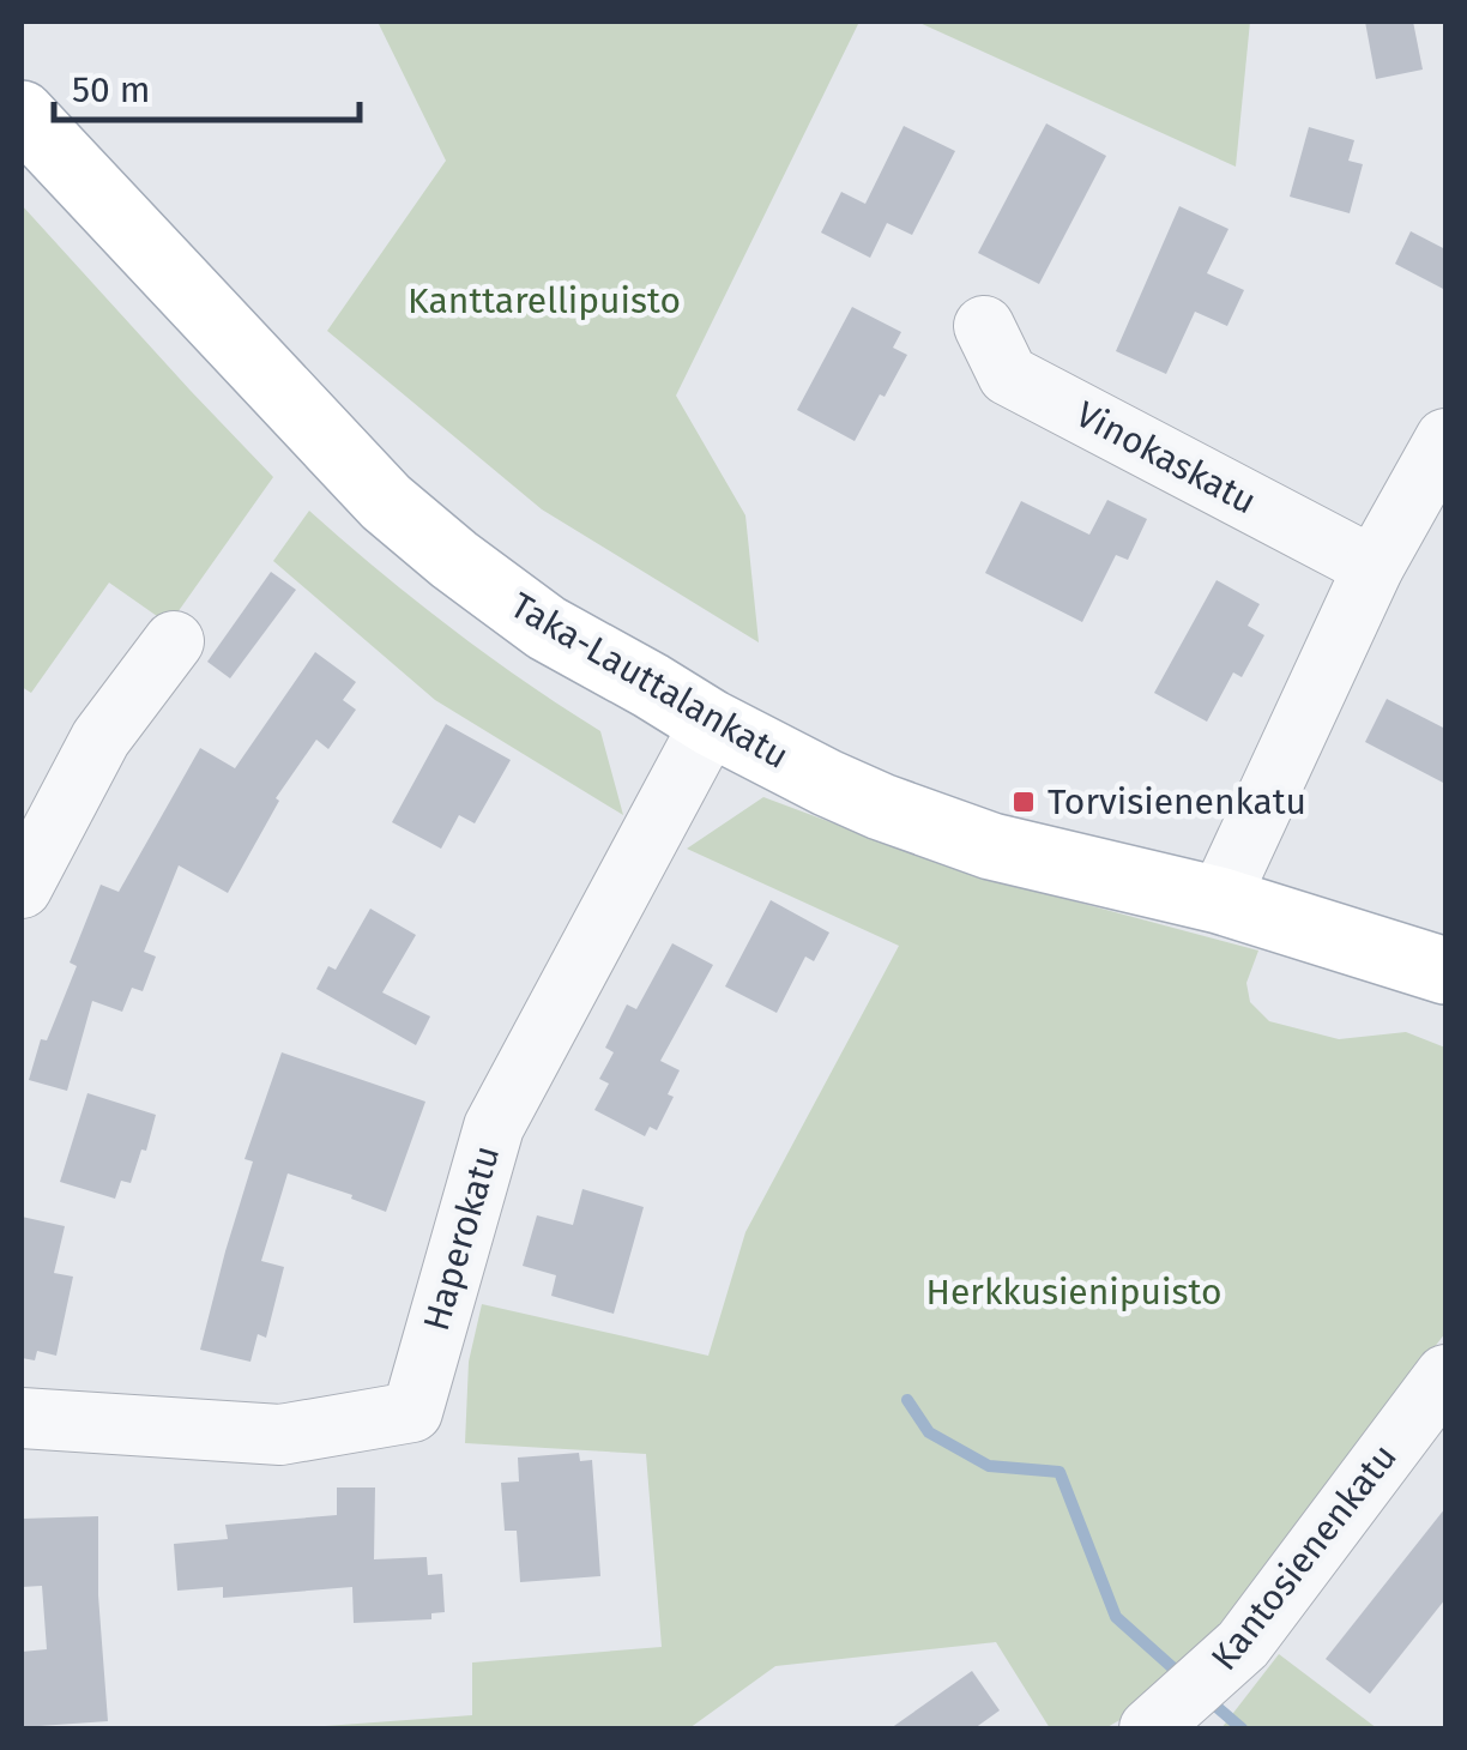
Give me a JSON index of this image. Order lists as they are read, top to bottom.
{
  "streets": {
    "main road": ["Taka-Lauttalankatu"],
    "street": ["Vinokaskatu", "Haperokatu", "Kantosienenkatu"]
  },
  "crossings": [
    ["Taka-Lauttalankatu", "Haperokatu"]
  ],
  "parks": ["Kanttarellipuisto", "Herkkusienipuisto"],
  "places": {
    "transit": ["Torvisienenkatu"]
  },
  "scale_bar": "50 m"
}
